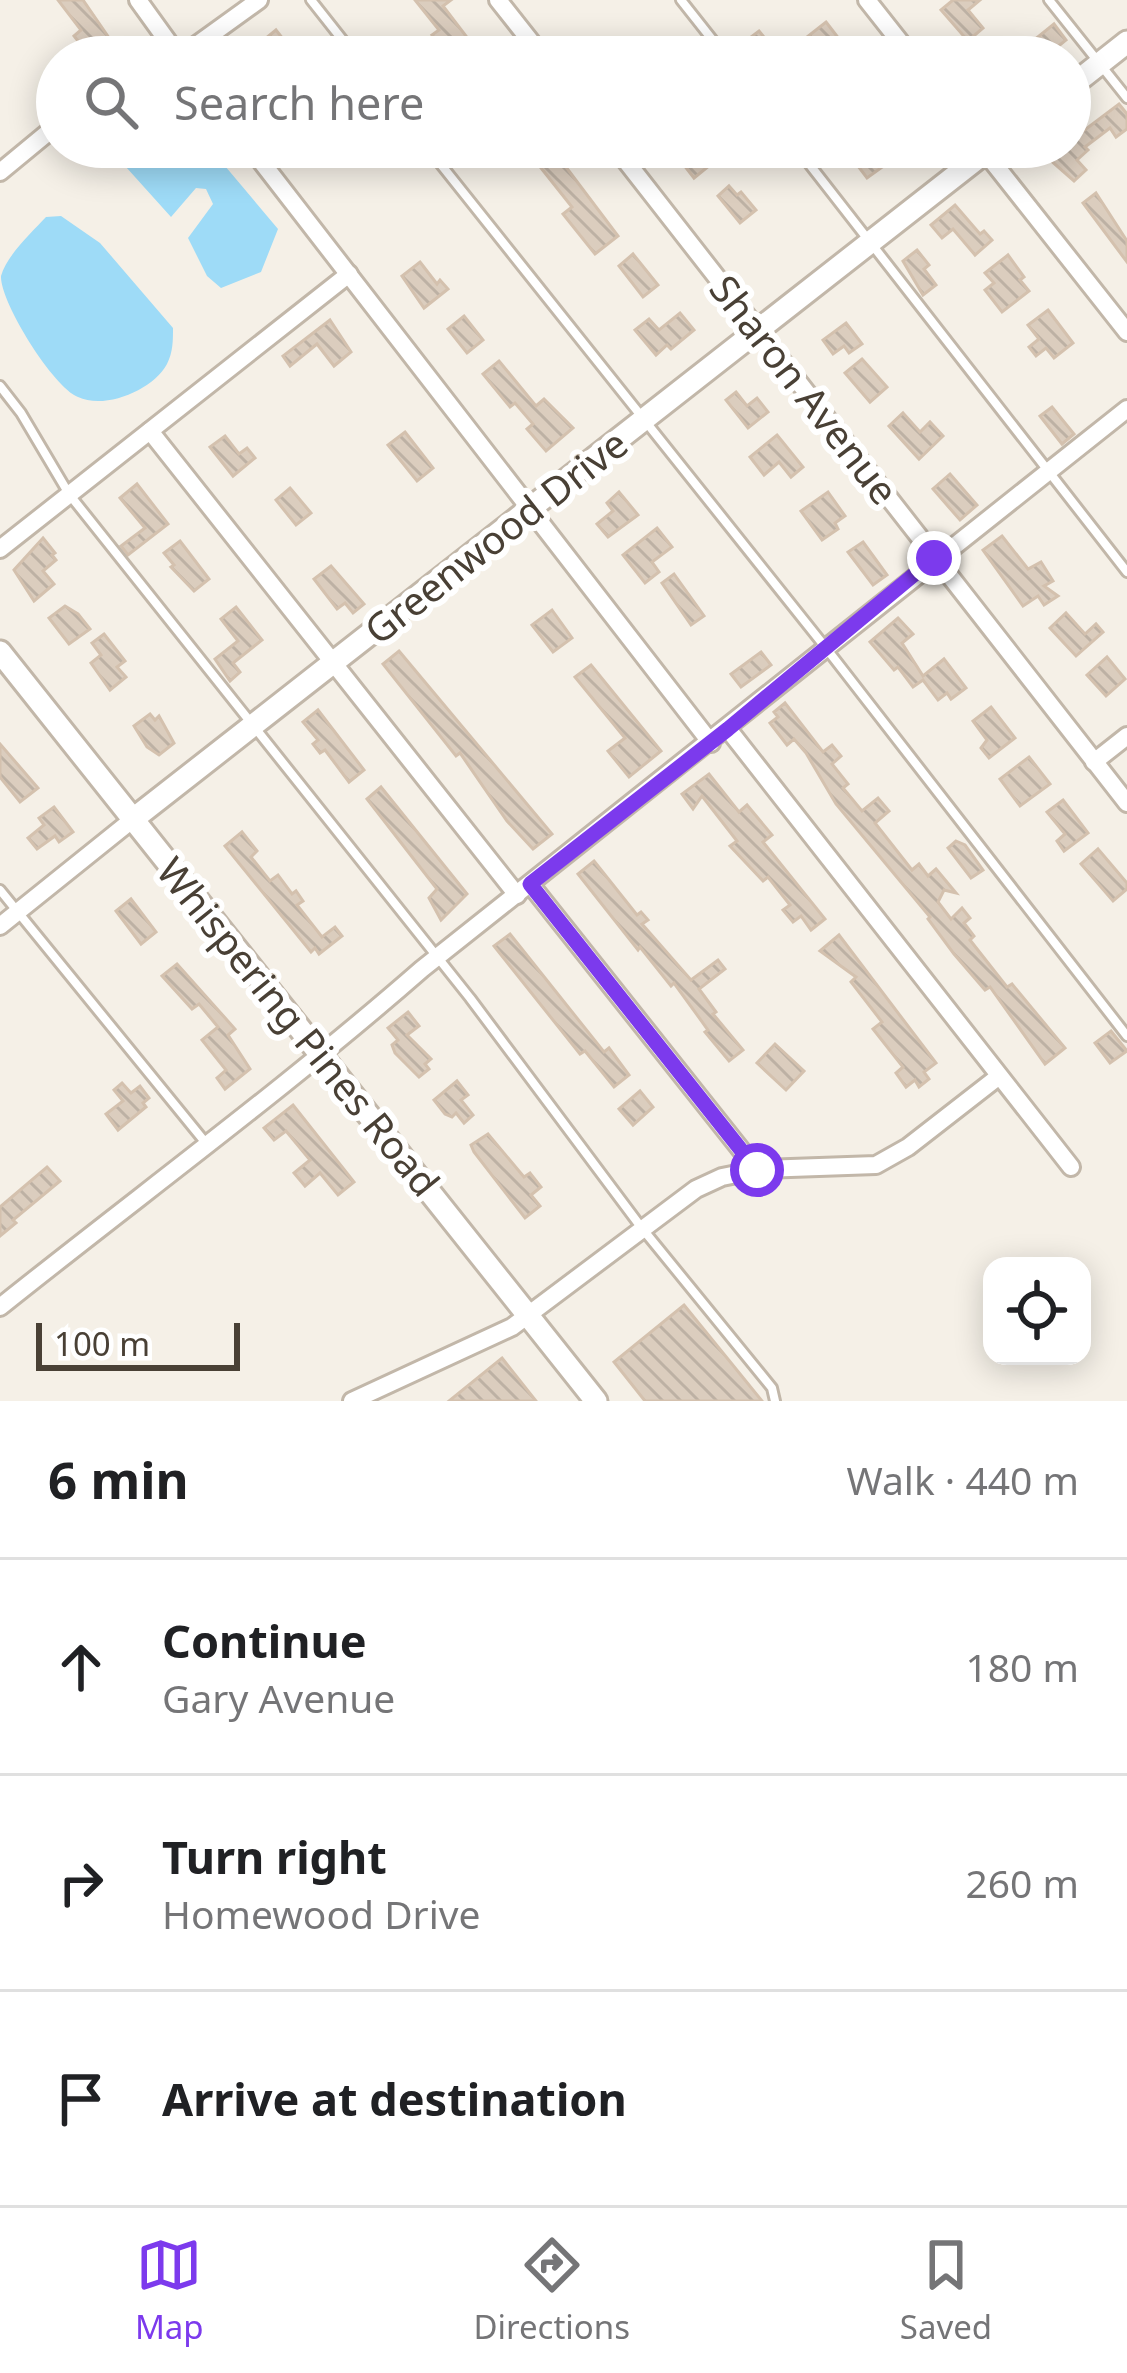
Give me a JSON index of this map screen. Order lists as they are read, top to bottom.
{
  "streets": {
    "street": ["Sharon Avenue", "Greenwood Drive", "Whispering Pines Road"]
  },
  "crossings": [
    ["Sharon Avenue", "Greenwood Drive"],
    ["Greenwood Drive", "Whispering Pines Road"]
  ],
  "scale_bar": "100 m",
  "page": {
    "search": "Search here",
    "scale": "100 m",
    "heading": ["6 min", "Walk · 440 m"],
    "list": [
      ["Continue", "Gary Avenue", "180 m"],
      ["Turn right", "Homewood Drive", "260 m"],
      "Arrive at destination"
    ],
    "nav": ["Map", "Directions", "Saved"]
  }
}
